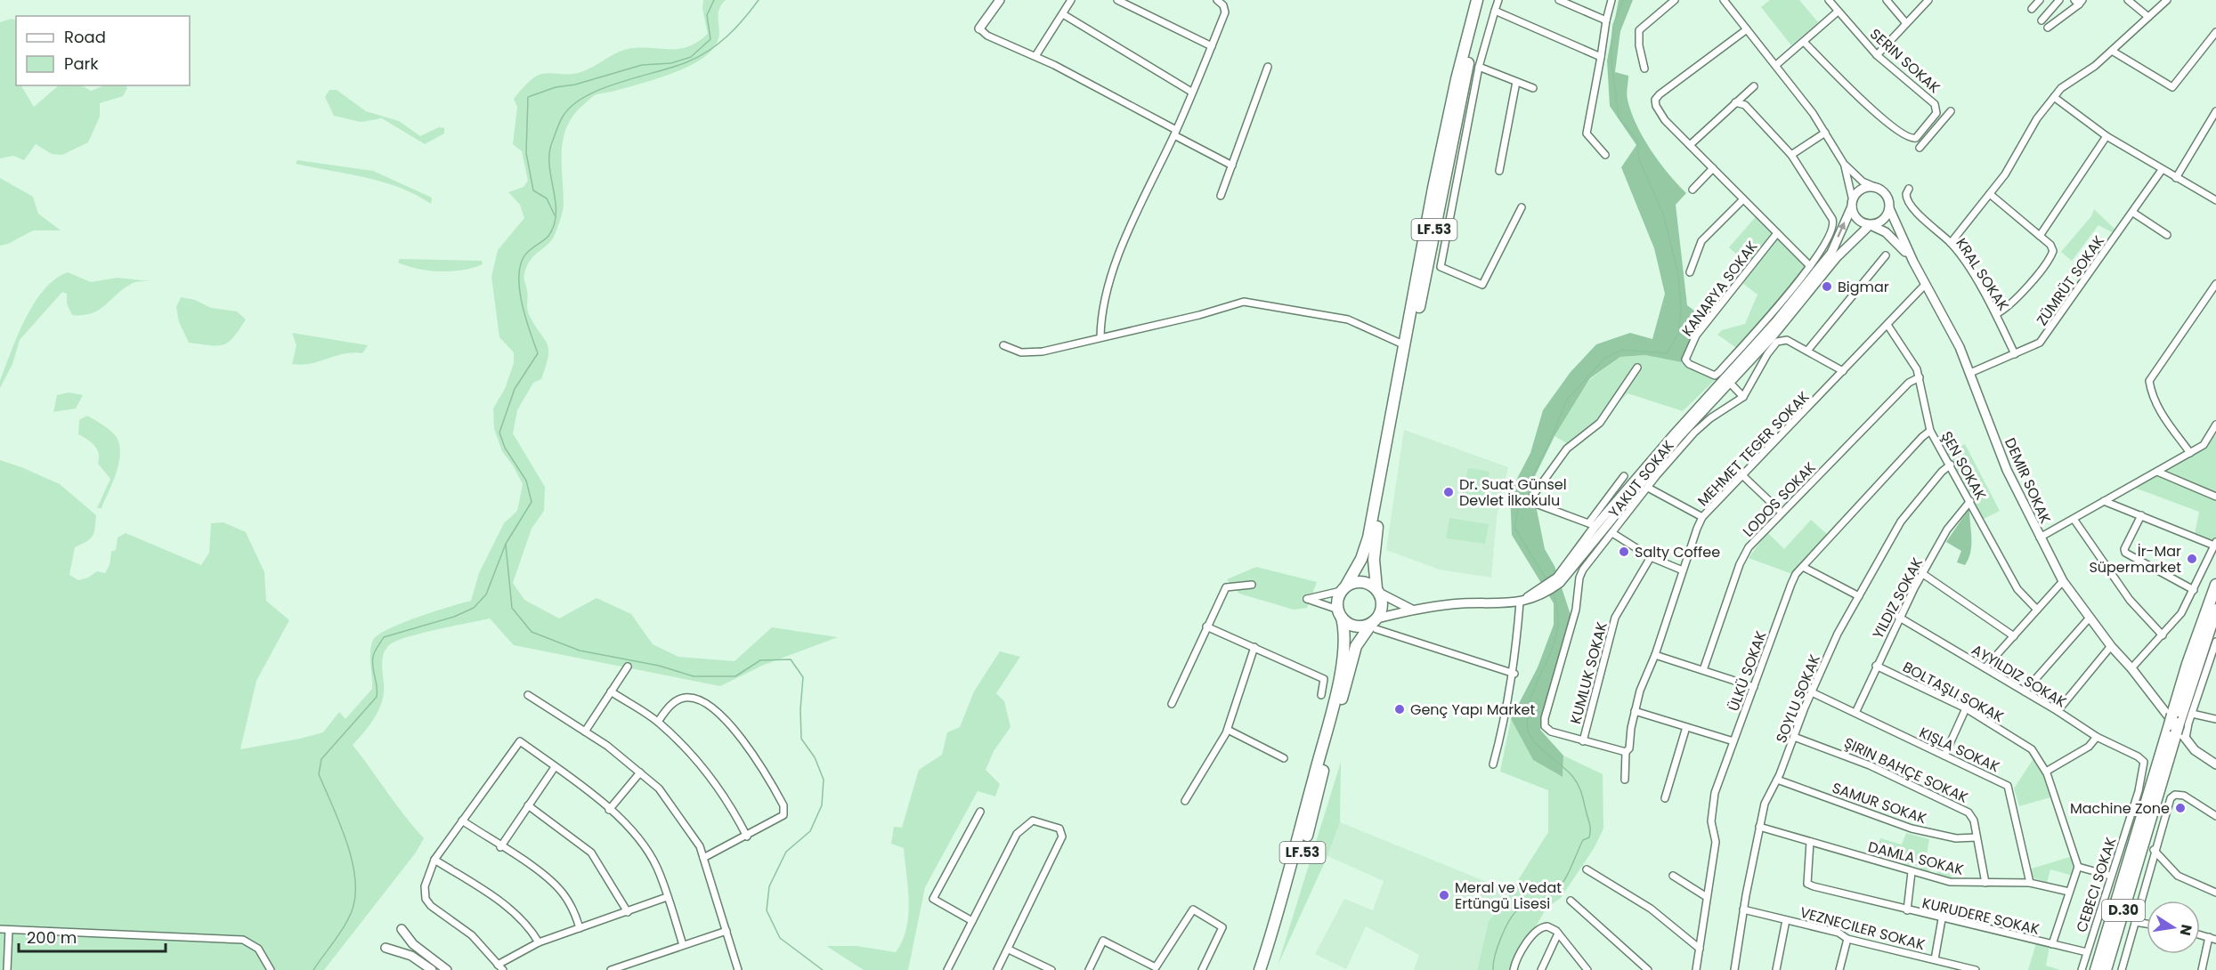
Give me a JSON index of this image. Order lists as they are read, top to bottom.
{
  "streets": {
    "highway": ["LF.53", "D.30"],
    "street": [
      "SERIN SOKAK",
      "KRAL SOKAK",
      "ZÜMRÜT SOKAK",
      "KANARYA SOKAK",
      "MEHMET TEGER SOKAK",
      "ŞEN SOKAK",
      "YAKUT SOKAK",
      "DEMIR SOKAK",
      "LODOS SOKAK",
      "ÜLKÜ SOKAK",
      "KUMLUK SOKAK",
      "SOYLU SOKAK",
      "ŞIRIN BAHÇE SOKAK",
      "SAMUR SOKAK",
      "DAMLA SOKAK",
      "CEBECI SOKAK",
      "KURUDERE SOKAK",
      "VEZNECILER SOKAK"
    ]
  },
  "crossings": [
    ["KRAL SOKAK", "ZÜMRÜT SOKAK"],
    ["ZÜMRÜT SOKAK", "DEMIR SOKAK"],
    ["MEHMET TEGER SOKAK", "ŞEN SOKAK"],
    ["MEHMET TEGER SOKAK", "YAKUT SOKAK"],
    ["MEHMET TEGER SOKAK", "DEMIR SOKAK"],
    ["ŞEN SOKAK", "LODOS SOKAK"],
    ["ŞEN SOKAK", "ÜLKÜ SOKAK"],
    ["ŞEN SOKAK", "SOYLU SOKAK"],
    ["YAKUT SOKAK", "KUMLUK SOKAK"],
    ["DEMIR SOKAK", "D.30"],
    ["SOYLU SOKAK", "ŞIRIN BAHÇE SOKAK"],
    ["SOYLU SOKAK", "SAMUR SOKAK"],
    ["SOYLU SOKAK", "DAMLA SOKAK"],
    ["SOYLU SOKAK", "VEZNECILER SOKAK"],
    ["ŞIRIN BAHÇE SOKAK", "SAMUR SOKAK"],
    ["ŞIRIN BAHÇE SOKAK", "DAMLA SOKAK"],
    ["DAMLA SOKAK", "KURUDERE SOKAK"],
    ["CEBECI SOKAK", "KURUDERE SOKAK"]
  ],
  "places": [
    "Bigmar",
    "Dr. Suat Günsel Devlet İlkokulu",
    "Salty Coffee",
    "İr-Mar Süpermarket",
    "Genç Yapı Market",
    "Machine Zone",
    "Meral ve Vedat Ertüngü Lisesi"
  ],
  "legend": ["Road", "Park"],
  "scale_bar": "200 m",
  "north": "right"
}
